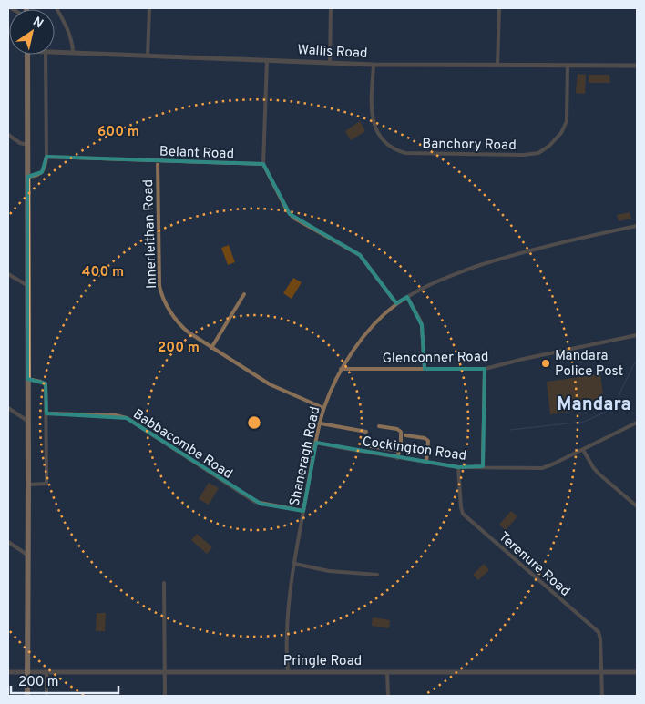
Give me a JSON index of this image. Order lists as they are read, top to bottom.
{
  "streets": {
    "street": [
      "Wallis Road",
      "Banchory Road",
      "Belant Road",
      "Innerleithan Road",
      "Glenconner Road",
      "Babbacombe Road",
      "Cockington Road",
      "Shaneragh Road",
      "Terenure Road",
      "Pringle Road"
    ]
  },
  "crossings": [
    ["Wallis Road", "Banchory Road"],
    ["Belant Road", "Innerleithan Road"],
    ["Innerleithan Road", "Shaneragh Road"],
    ["Glenconner Road", "Shaneragh Road"],
    ["Babbacombe Road", "Shaneragh Road"],
    ["Cockington Road", "Shaneragh Road"],
    ["Cockington Road", "Terenure Road"],
    ["Shaneragh Road", "Pringle Road"],
    ["Terenure Road", "Pringle Road"]
  ],
  "districts": ["Mandara"],
  "places": ["Mandara Police Post"],
  "scale_bar": "200 m",
  "north": "top right",
  "rings": ["600 m", "400 m", "200 m"]
}
